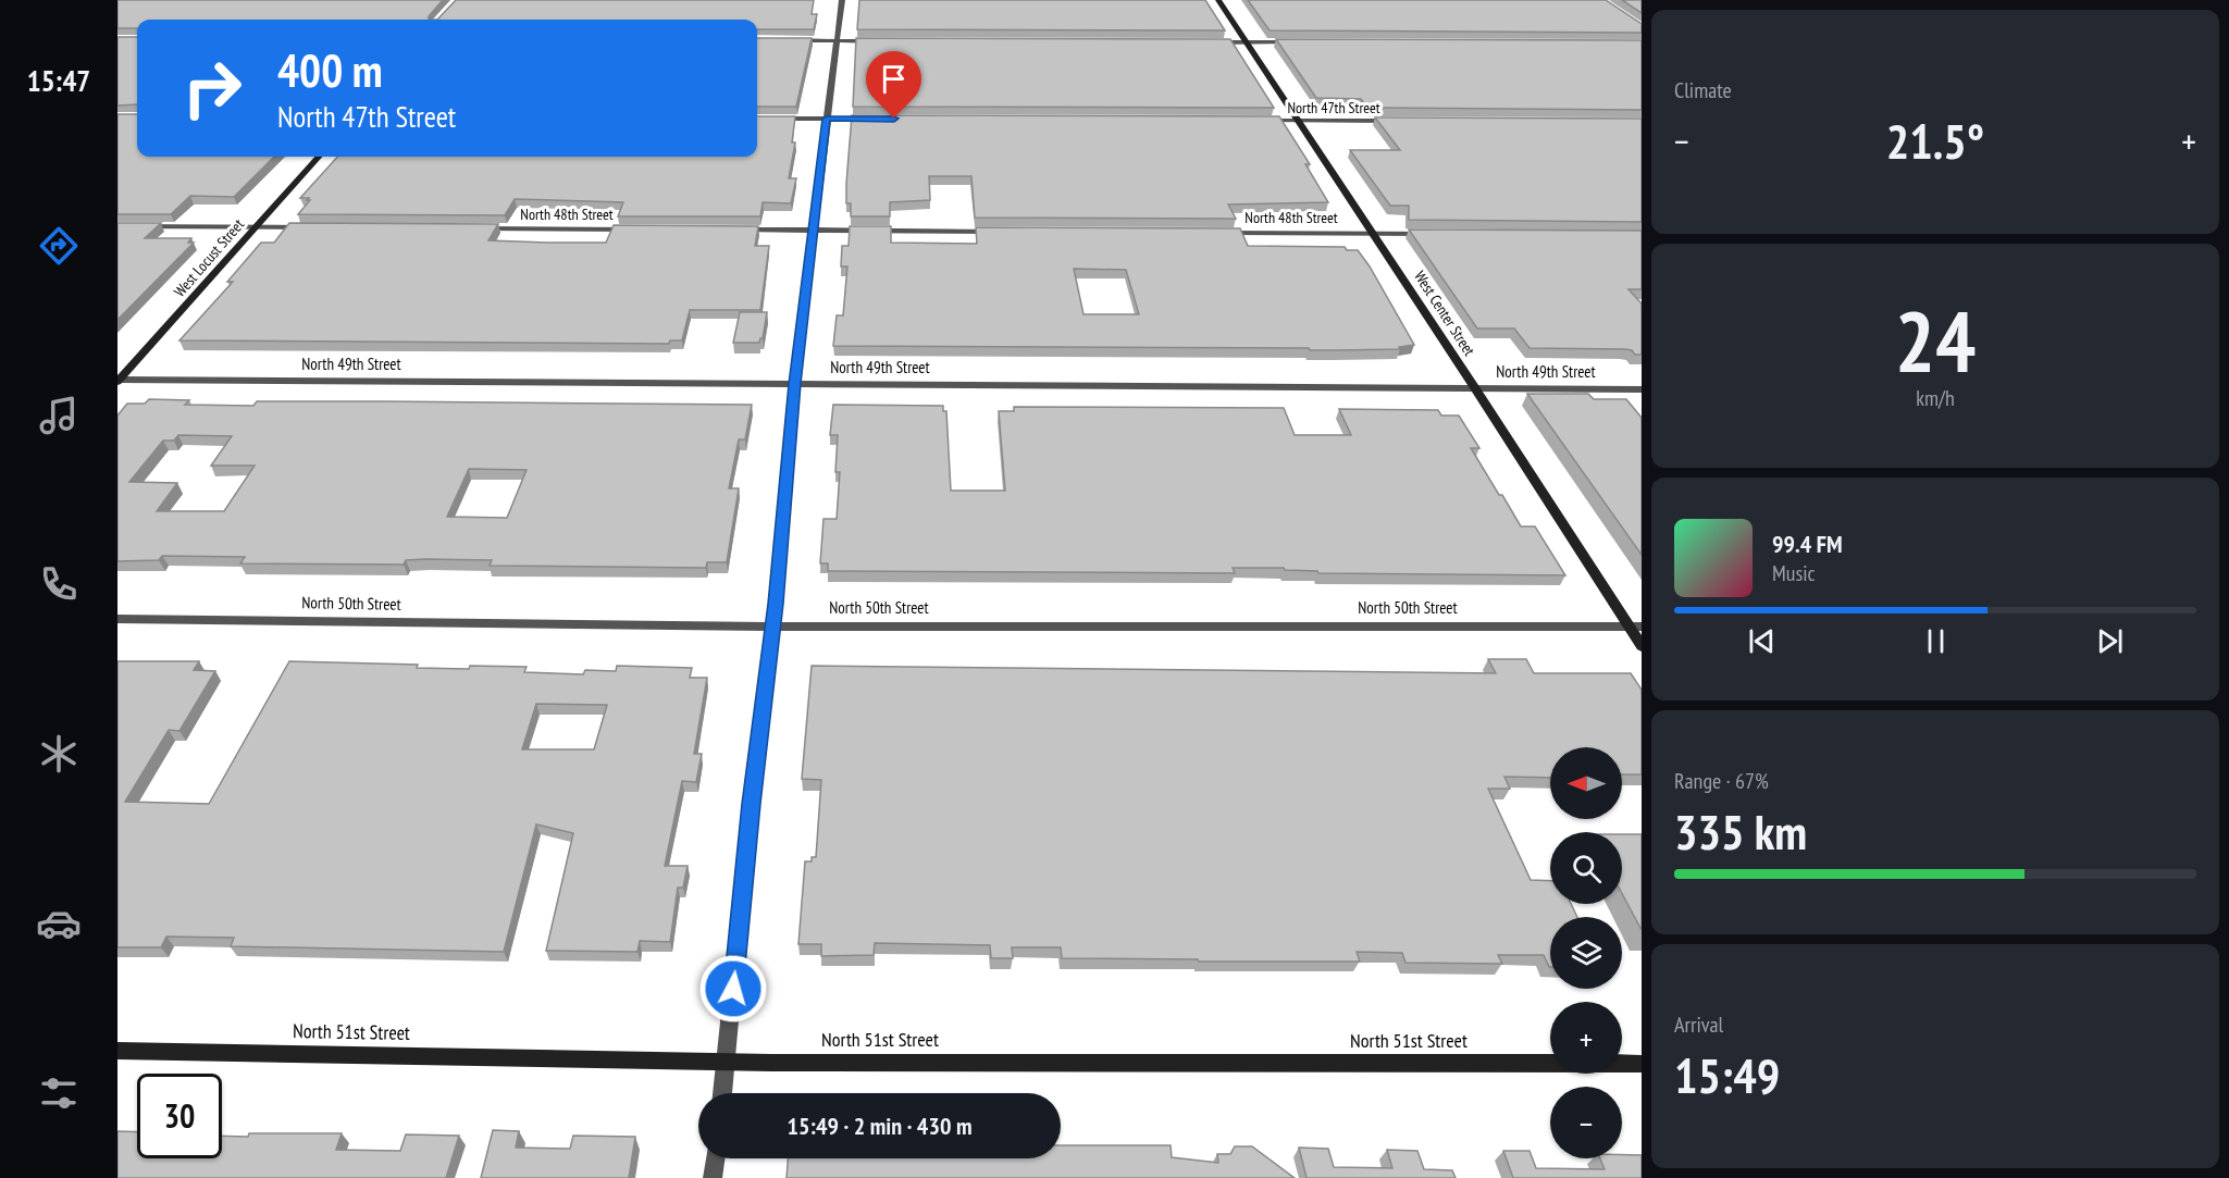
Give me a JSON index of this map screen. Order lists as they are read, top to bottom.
{
  "streets": {
    "street": [
      "North 47th Street",
      "North 48th Street",
      "West Locust Street",
      "West Center Street",
      "North 49th Street",
      "North 50th Street",
      "North 51st Street"
    ]
  },
  "crossings": [
    ["North 47th Street", "West Center Street"],
    ["North 48th Street", "West Center Street"],
    ["West Locust Street", "North 49th Street"],
    ["West Center Street", "North 49th Street"],
    ["West Center Street", "North 50th Street"]
  ],
  "north": "left",
  "page": {
    "tabs": "15:47",
    "tile": [
      "Climate",
      ["24", "km/h"],
      ["Range · 67%", "335 km"],
      ["Arrival", "15:49"]
    ],
    "turn": ["400 m", "North 47th Street"],
    "heat": ["−", "21.5°", "+"],
    "song": ["99.4 FM", "Music"],
    "map_buttons": ["+", "−"],
    "limit": "30",
    "trip": "15:49 · 2 min · 430 m"
  }
}
